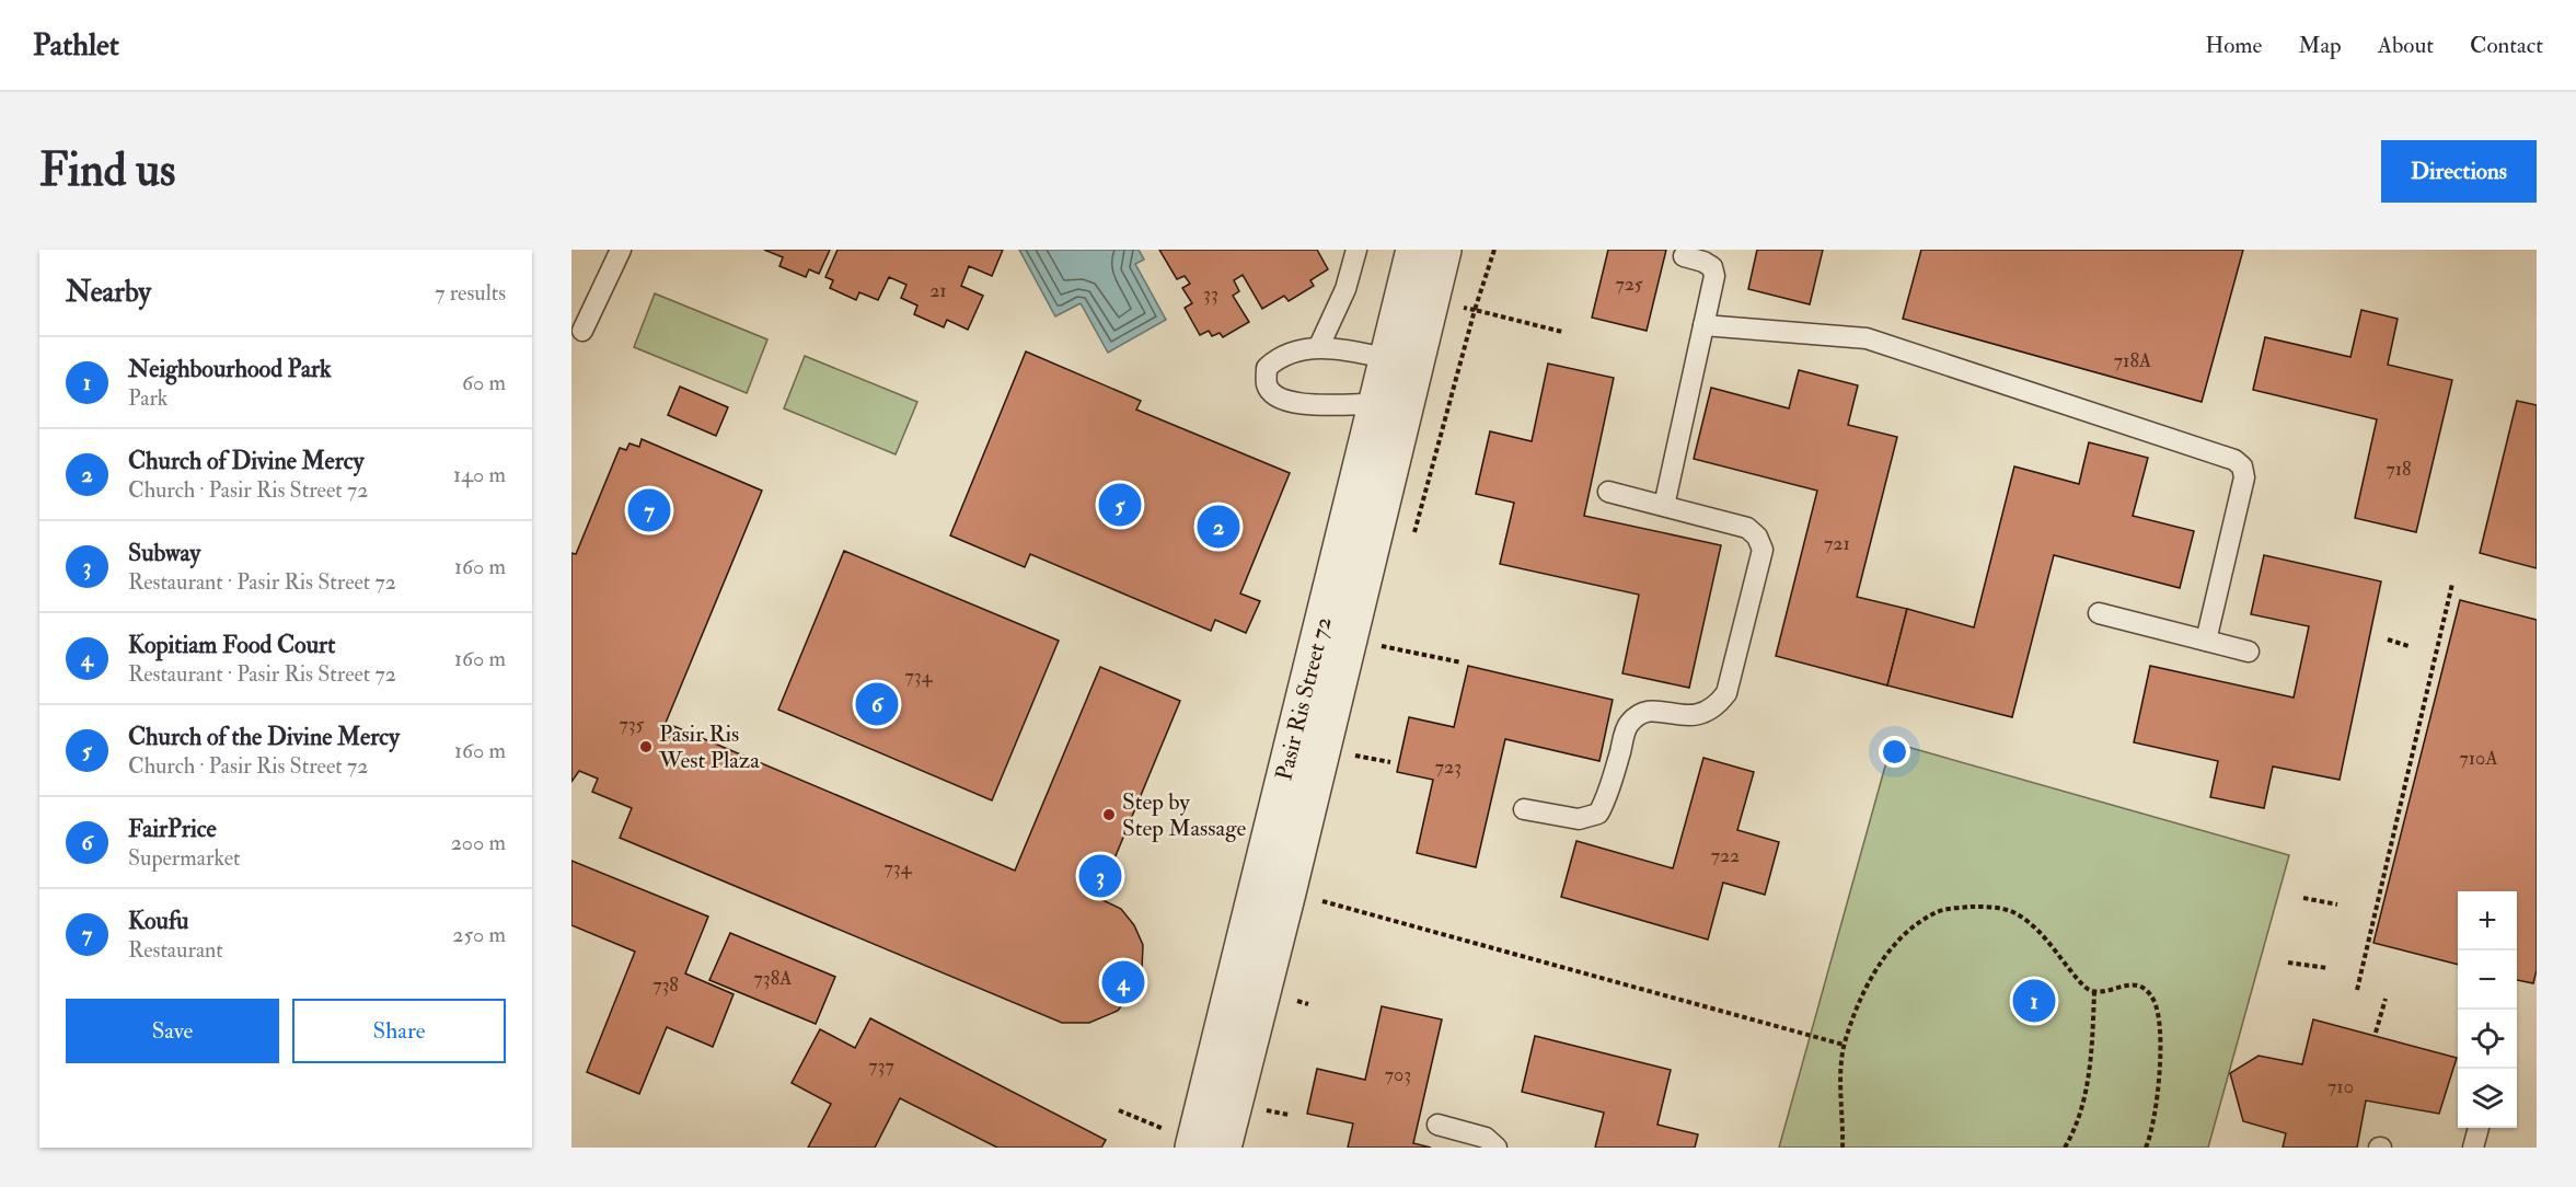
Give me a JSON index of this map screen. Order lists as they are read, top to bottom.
{
  "streets": {
    "street": ["Pasir Ris Street 72"]
  },
  "places": ["Pasir Ris West Plaza", "Step by Step Massage"],
  "house_numbers": [
    "725",
    "21",
    "33",
    "718A",
    "718",
    "721",
    "734",
    "735",
    "710A",
    "723",
    "722",
    "734",
    "738A",
    "738",
    "737",
    "703",
    "710"
  ],
  "page": {
    "header": "Pathlet",
    "nav": [
      "Home",
      "Map",
      "About",
      "Contact"
    ],
    "buttons": [
      "Directions",
      ["Save", "Share"]
    ],
    "title": "Find us",
    "heading": ["Nearby", "7 results"],
    "list": [
      {
        "mark": "1",
        "name": "Neighbourhood Park",
        "note": "Park",
        "value": "60 m"
      },
      {
        "mark": "2",
        "name": "Church of Divine Mercy",
        "note": "Church · Pasir Ris Street 72",
        "value": "140 m"
      },
      {
        "mark": "3",
        "name": "Subway",
        "note": "Restaurant · Pasir Ris Street 72",
        "value": "160 m"
      },
      {
        "mark": "4",
        "name": "Kopitiam Food Court",
        "note": "Restaurant · Pasir Ris Street 72",
        "value": "160 m"
      },
      {
        "mark": "5",
        "name": "Church of the Divine Mercy",
        "note": "Church · Pasir Ris Street 72",
        "value": "160 m"
      },
      {
        "mark": "6",
        "name": "FairPrice",
        "note": "Supermarket",
        "value": "200 m"
      },
      {
        "mark": "7",
        "name": "Koufu",
        "note": "Restaurant",
        "value": "250 m"
      }
    ],
    "pins": [
      "5",
      "7",
      "2",
      "6",
      "3",
      "4",
      "1"
    ],
    "map_buttons": ["+", "−"]
  }
}
